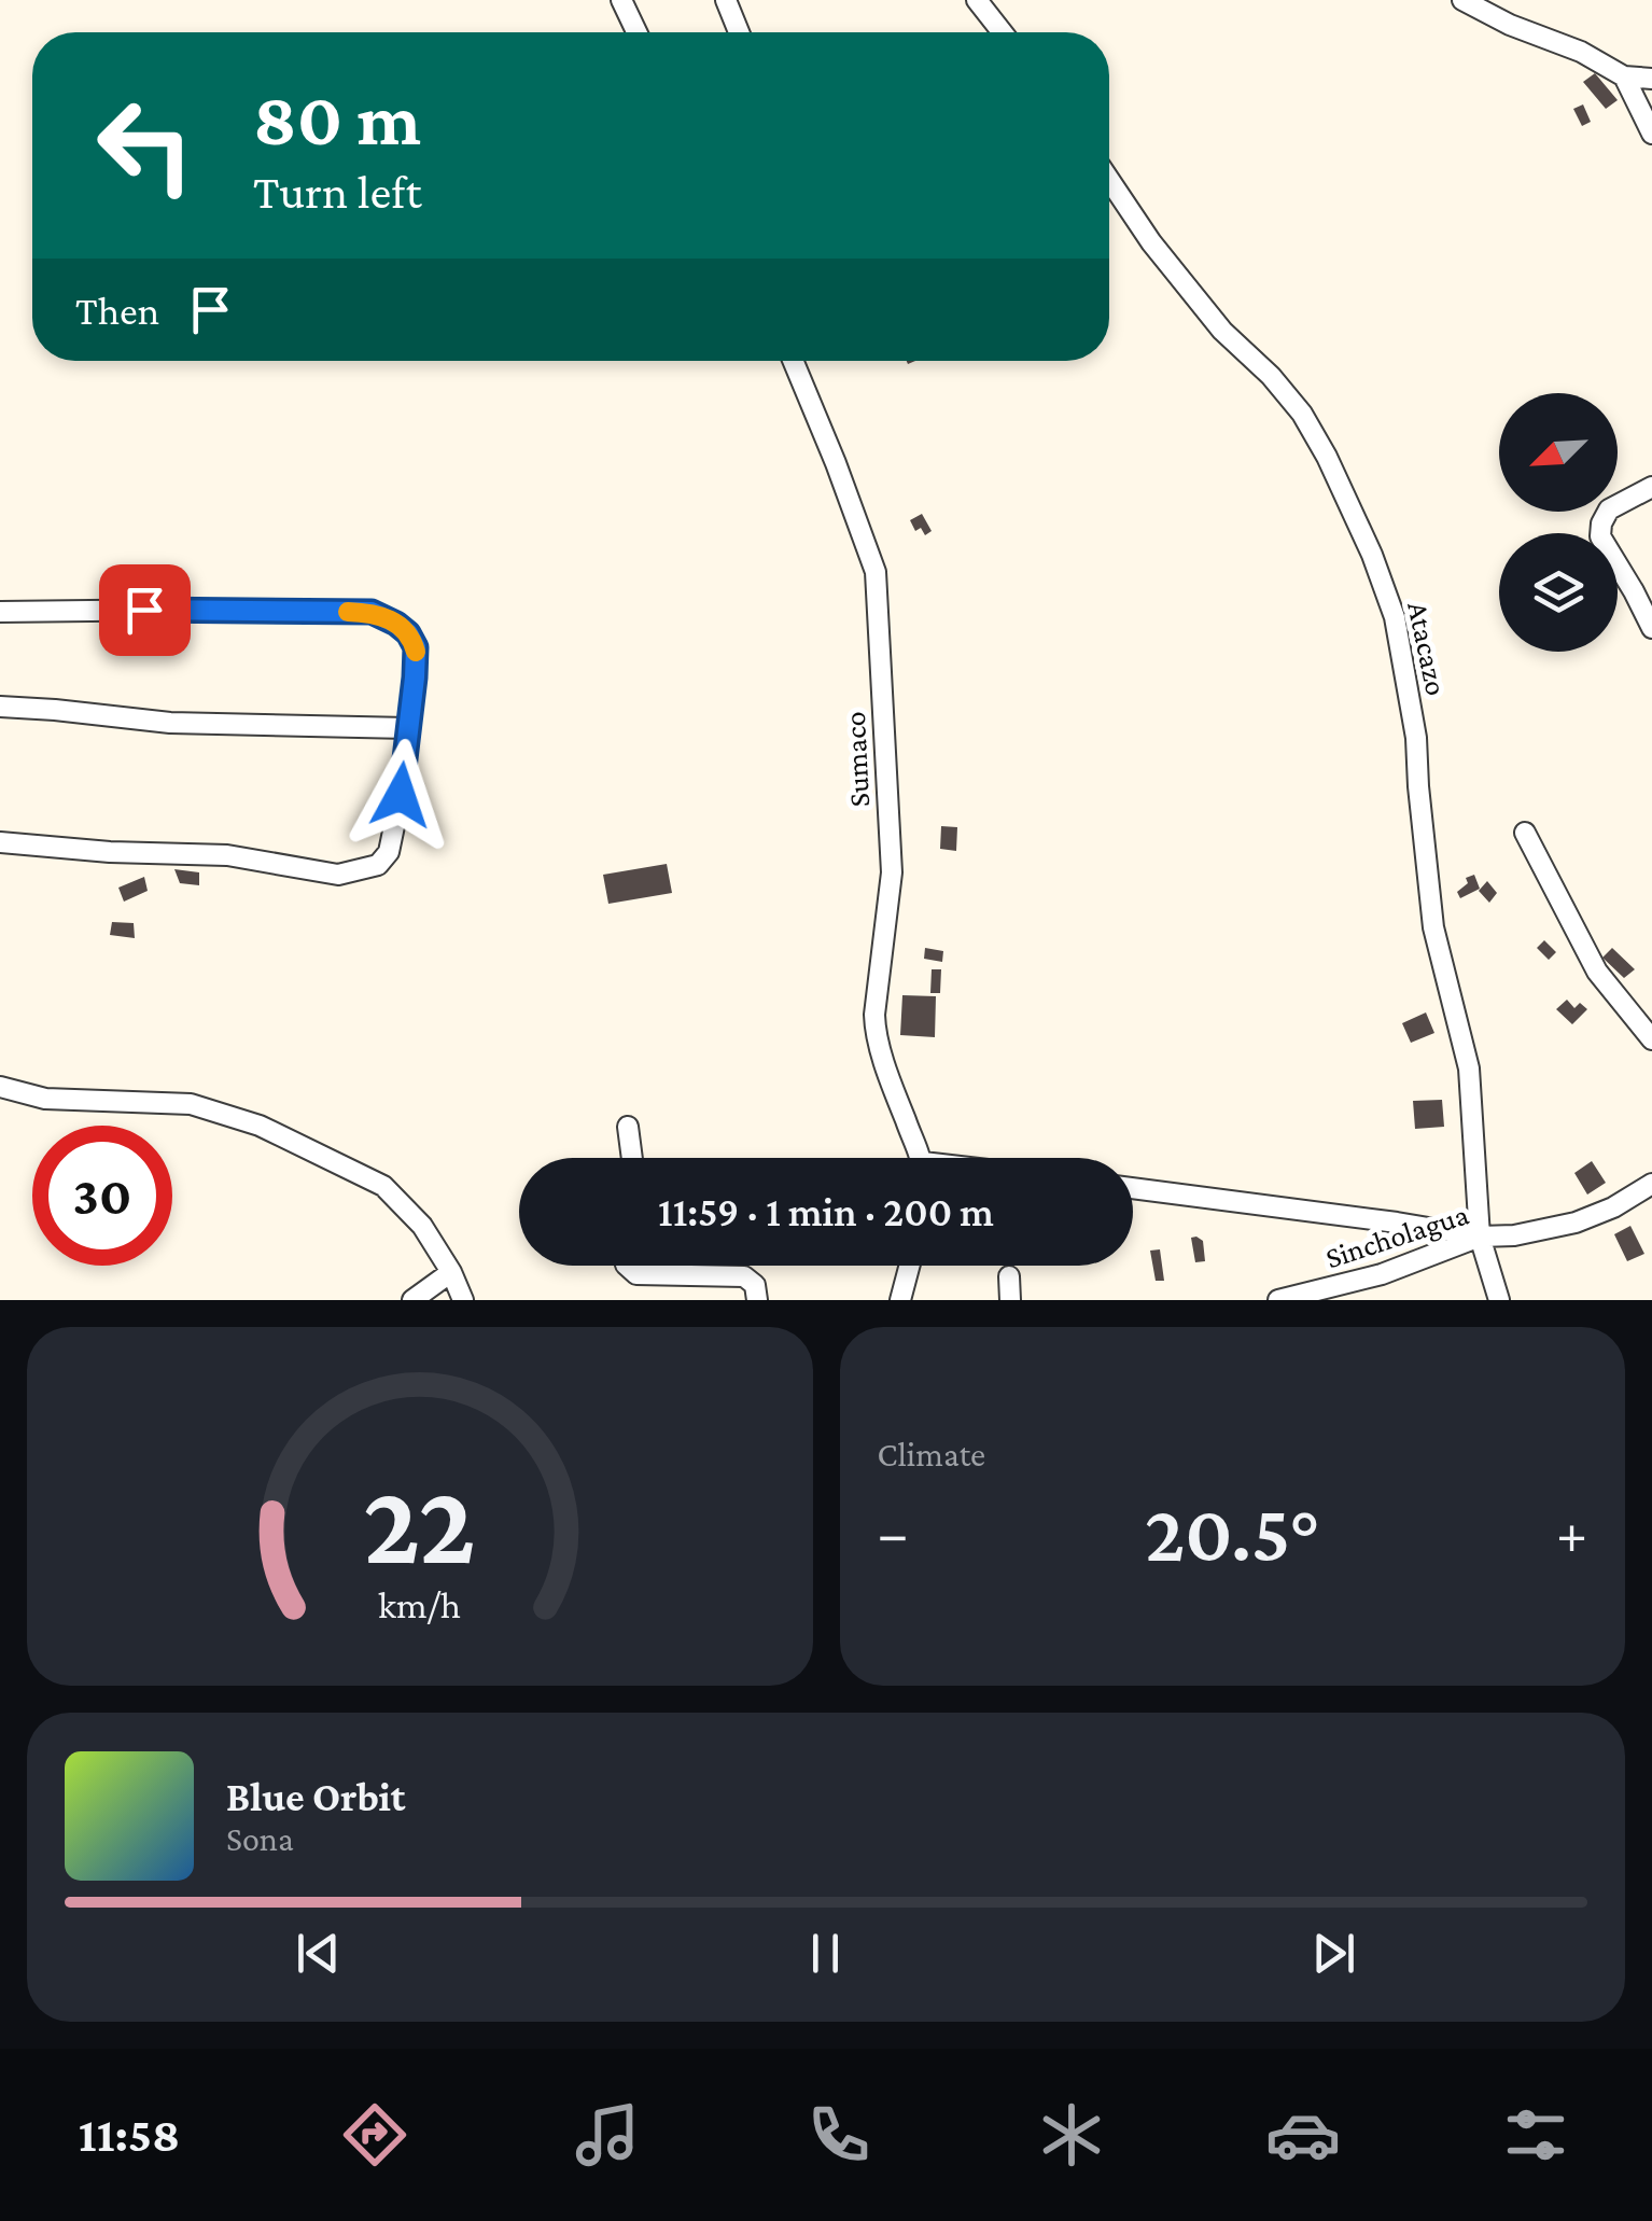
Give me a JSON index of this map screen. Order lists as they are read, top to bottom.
{
  "streets": {
    "street": ["Atacazo", "Sumaco", "Sincholagua"]
  },
  "crossings": [
    ["Atacazo", "Sincholagua"]
  ],
  "north": "bottom left",
  "page": {
    "turn": ["80 m", "Turn left"],
    "then": "Then",
    "limit": "30",
    "trip": "11:59 · 1 min · 200 m",
    "tile": "Climate",
    "heat": ["−", "20.5°", "+"],
    "song": ["Blue Orbit", "Sona"],
    "tabs": "11:58",
    "gauge": ["22", "km/h"]
  }
}
